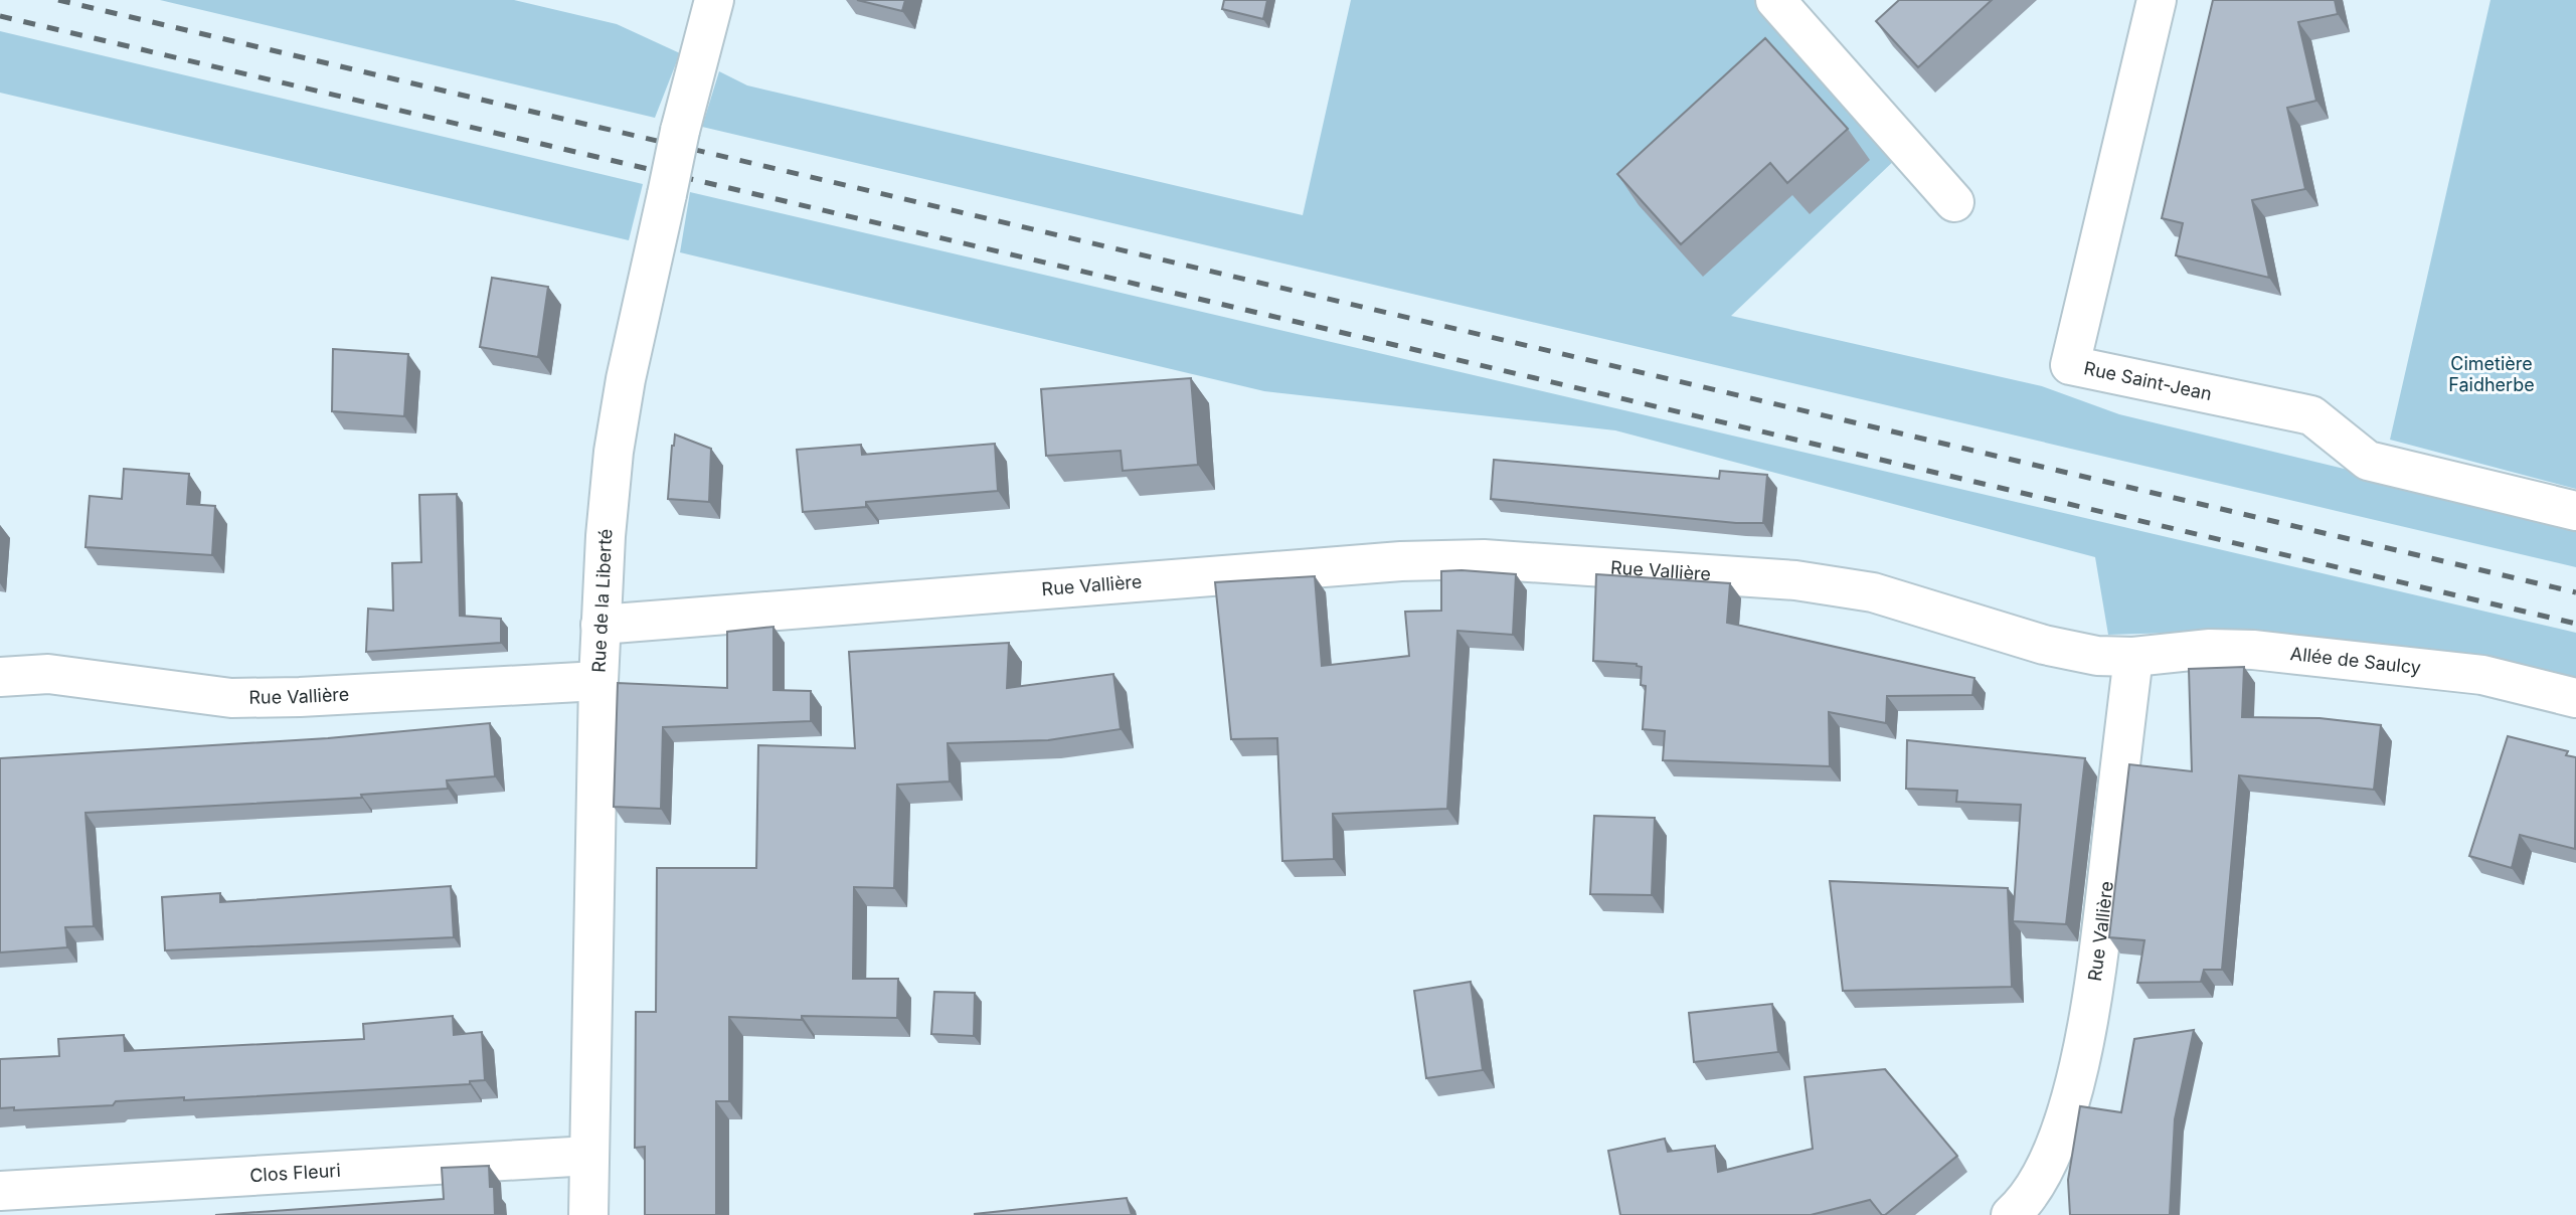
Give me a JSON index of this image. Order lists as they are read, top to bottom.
{
  "streets": {
    "street": [
      "Rue Saint-Jean",
      "Rue Vallière",
      "Rue de la Liberté",
      "Allée de Saulcy",
      "Clos Fleuri"
    ]
  },
  "crossings": [
    ["Rue Vallière", "Rue de la Liberté"],
    ["Rue Vallière", "Allée de Saulcy"],
    ["Rue de la Liberté", "Clos Fleuri"]
  ],
  "parks": ["Cimetière Faidherbe"]
}
